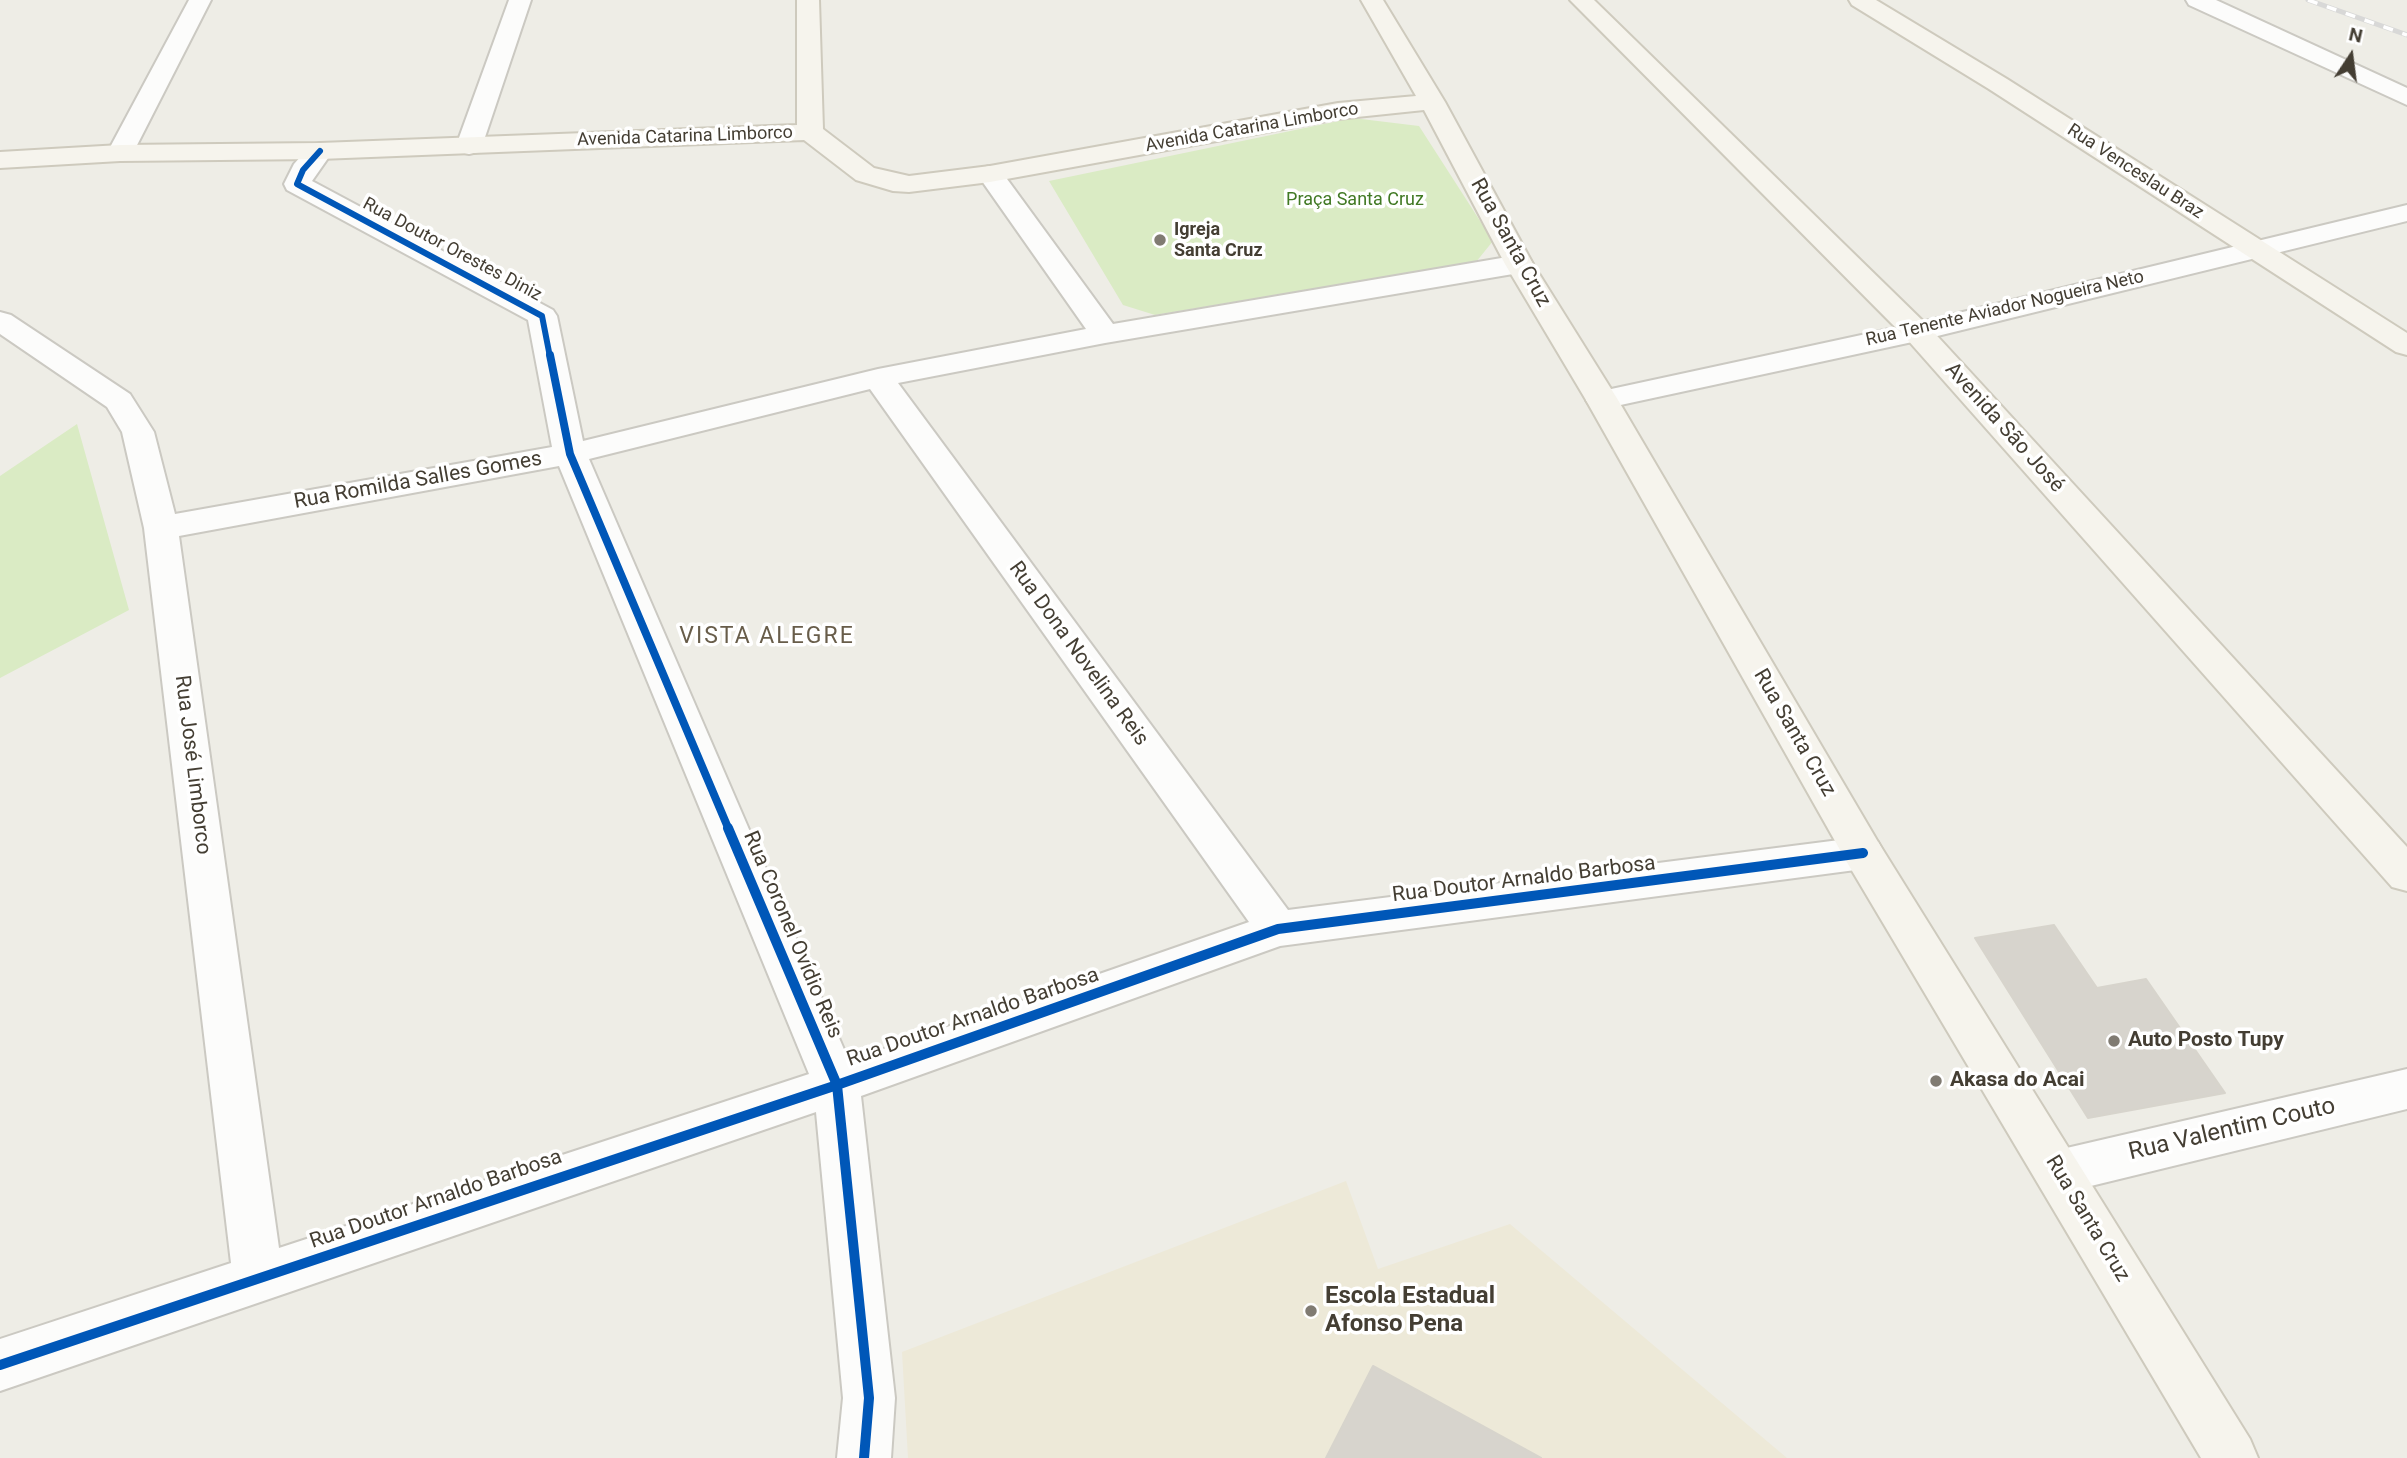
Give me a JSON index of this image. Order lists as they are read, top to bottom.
{
  "streets": {
    "main road": [
      "Avenida Catarina Limborco",
      "Rua Venceslau Braz",
      "Rua Santa Cruz",
      "Avenida São José"
    ],
    "street": [
      "Rua Doutor Orestes Diniz",
      "Rua Tenente Aviador Nogueira Neto",
      "Rua Romilda Salles Gomes",
      "Rua Dona Novelina Reis",
      "Rua José Limborco",
      "Rua Doutor Arnaldo Barbosa",
      "Rua Coronel Ovídio Reis",
      "Rua Valentim Couto"
    ]
  },
  "crossings": [
    ["Avenida Catarina Limborco", "Rua Santa Cruz"],
    ["Avenida Catarina Limborco", "Rua Doutor Orestes Diniz"],
    ["Rua Venceslau Braz", "Rua Tenente Aviador Nogueira Neto"],
    ["Rua Santa Cruz", "Rua Tenente Aviador Nogueira Neto"],
    ["Rua Santa Cruz", "Rua Doutor Arnaldo Barbosa"],
    ["Rua Santa Cruz", "Rua Valentim Couto"],
    ["Rua Doutor Orestes Diniz", "Rua Romilda Salles Gomes"],
    ["Rua Doutor Orestes Diniz", "Rua Coronel Ovídio Reis"],
    ["Rua Tenente Aviador Nogueira Neto", "Avenida São José"],
    ["Rua Romilda Salles Gomes", "Rua Dona Novelina Reis"],
    ["Rua Romilda Salles Gomes", "Rua José Limborco"],
    ["Rua Romilda Salles Gomes", "Rua Coronel Ovídio Reis"],
    ["Rua Dona Novelina Reis", "Rua Doutor Arnaldo Barbosa"],
    ["Rua José Limborco", "Rua Doutor Arnaldo Barbosa"],
    ["Rua Doutor Arnaldo Barbosa", "Rua Coronel Ovídio Reis"]
  ],
  "districts": ["VISTA ALEGRE"],
  "parks": ["Praça Santa Cruz"],
  "places": [
    "Igreja Santa Cruz",
    "Auto Posto Tupy",
    "Akasa do Acai",
    "Escola Estadual Afonso Pena"
  ],
  "north": "top"
}
